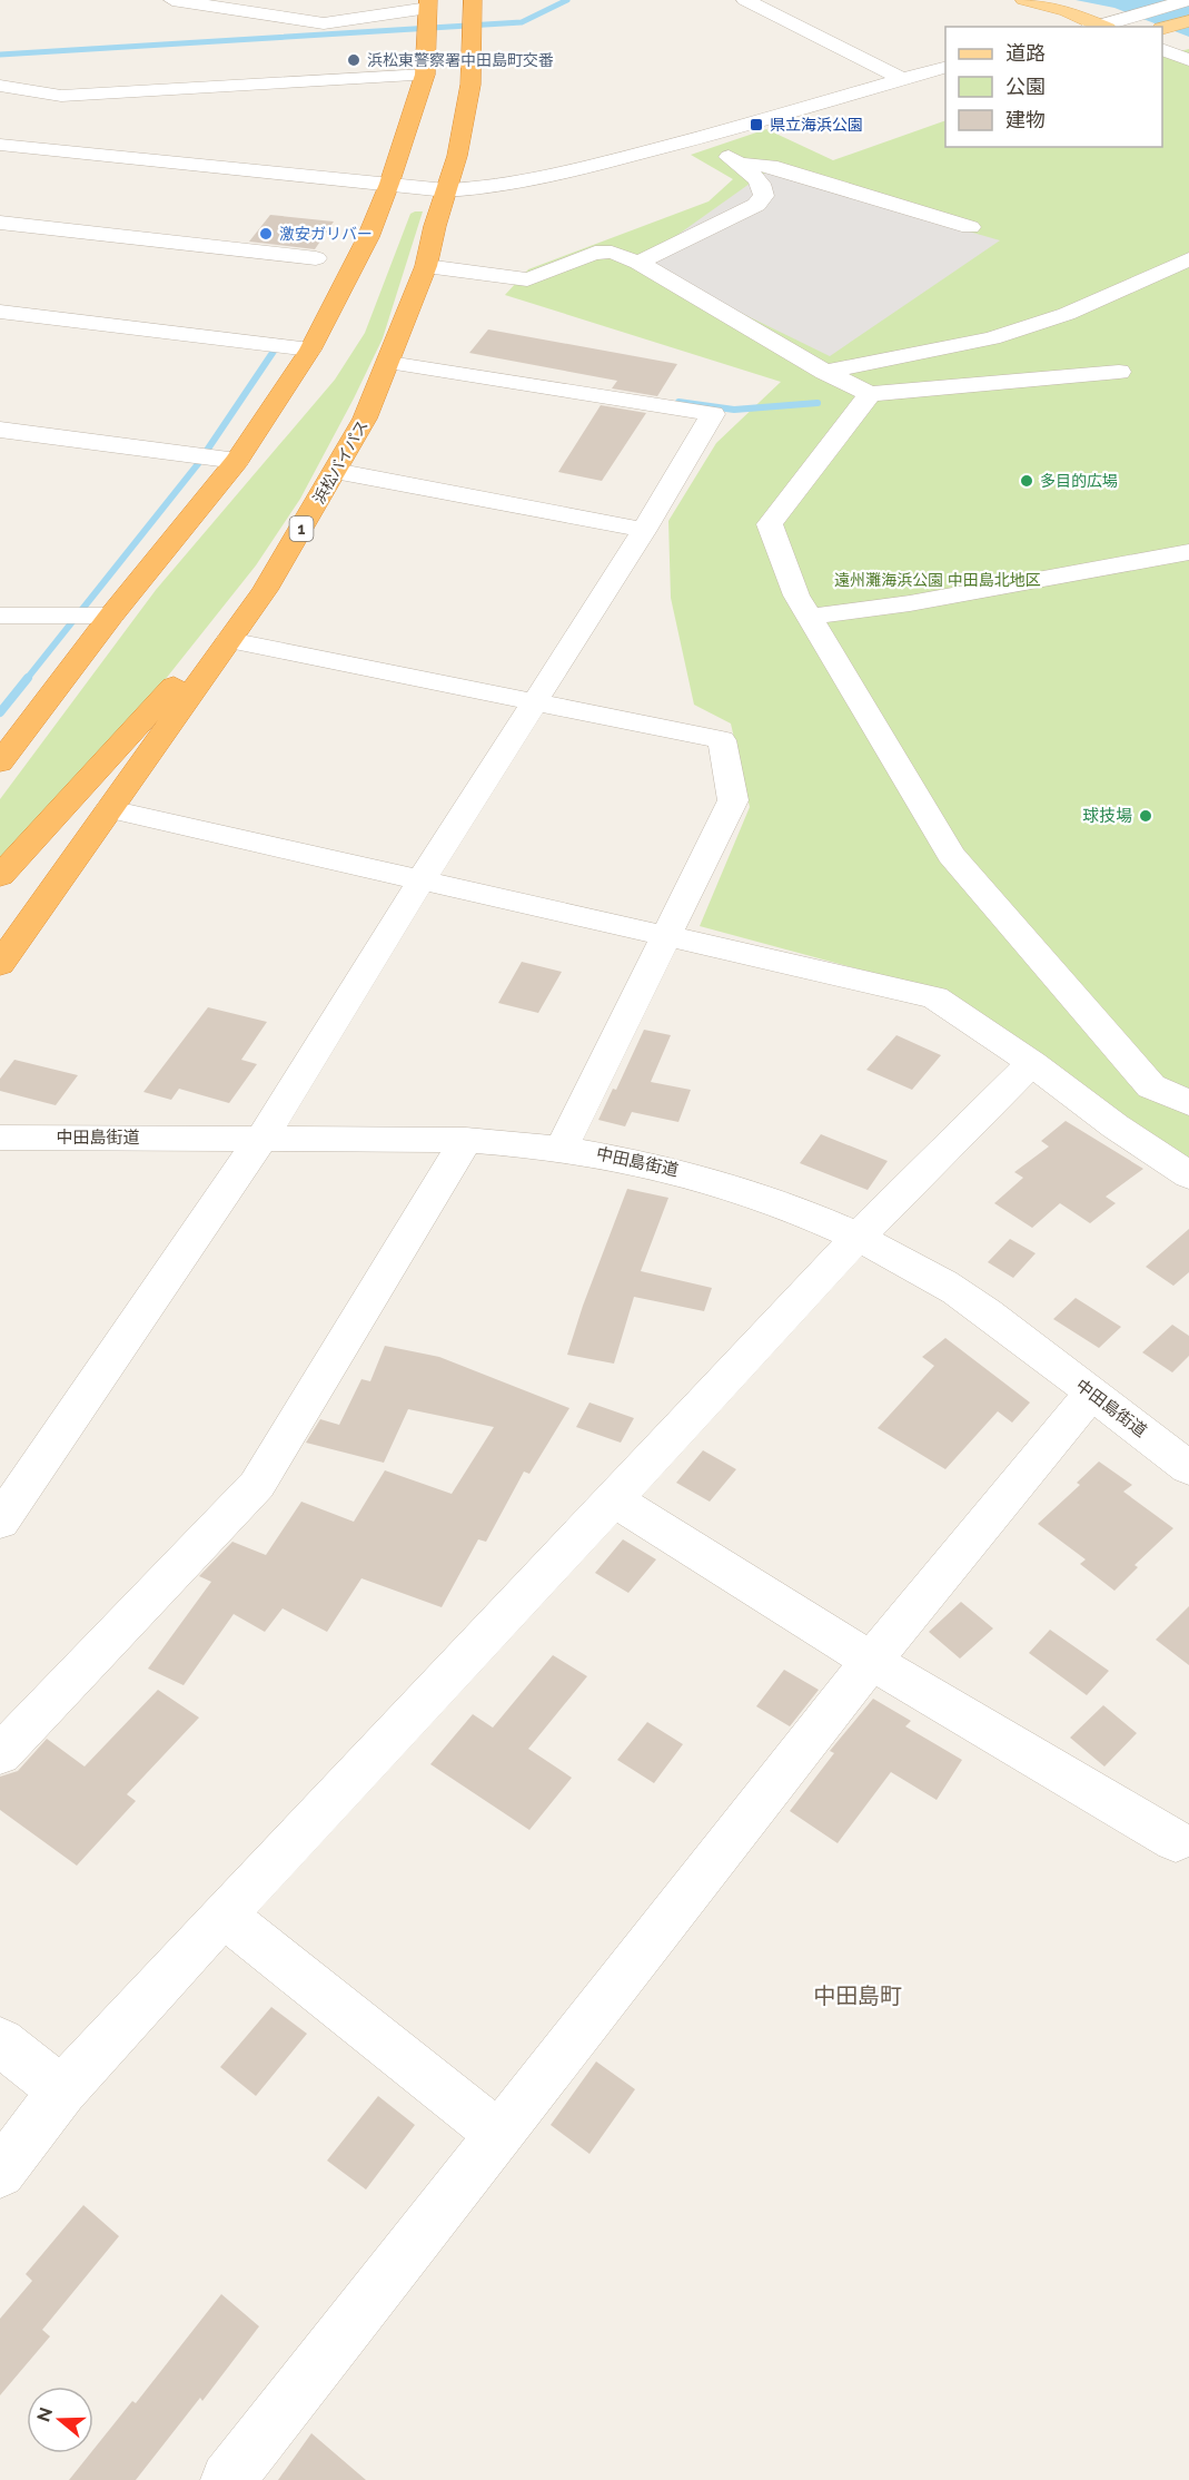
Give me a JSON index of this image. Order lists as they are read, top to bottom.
{
  "streets": {
    "highway": ["浜松バイパス", "1"],
    "street": ["中田島街道"]
  },
  "districts": ["中田島町"],
  "parks": ["遠州灘海浜公園 中田島北地区"],
  "places": {
    "other": [
      "浜松東警察署中田島町交番",
      "激安ガリバー",
      "多目的広場",
      "球技場"
    ],
    "transit": ["県立海浜公園"]
  },
  "legend": ["道路", "公園", "建物"],
  "north": "left"
}
